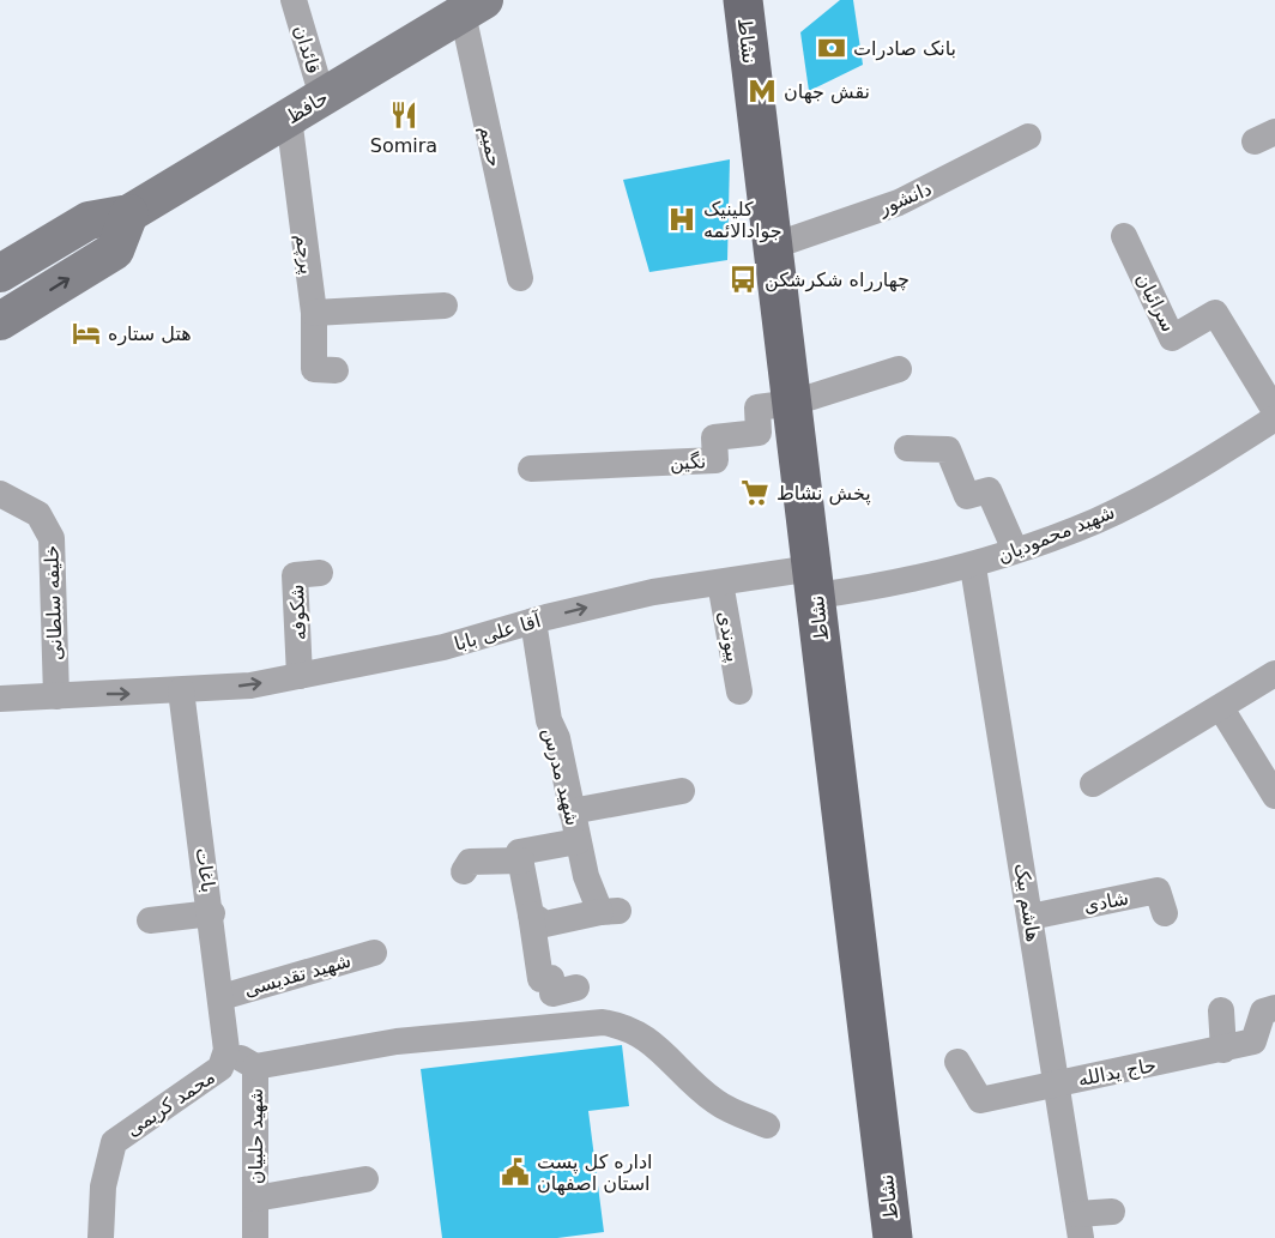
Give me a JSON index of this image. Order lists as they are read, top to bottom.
{
  "streets": {
    "main road": ["نشاط"],
    "street": [
      "قائدان",
      "حافظ",
      "حمیم",
      "دانشور",
      "پرچم",
      "سرائیان",
      "نگین",
      "شهید محمودیان",
      "خلیفه سلطانی",
      "شکوفه",
      "آقا علی بابا",
      "پیوندی",
      "شهید مدرس",
      "باغات",
      "شادی",
      "هاشم بیک",
      "شهید تقدیسی",
      "حاج یدالله",
      "محمد کریمی",
      "شهید حلبیان"
    ]
  },
  "crossings": [
    ["نشاط", "دانشور"],
    ["نشاط", "نگین"],
    ["نشاط", "شهید محمودیان"],
    ["نشاط", "آقا علی بابا"],
    ["قائدان", "حافظ"],
    ["حافظ", "حمیم"],
    ["حافظ", "پرچم"],
    ["شهید محمودیان", "آقا علی بابا"],
    ["شهید محمودیان", "هاشم بیک"],
    ["شکوفه", "آقا علی بابا"],
    ["آقا علی بابا", "پیوندی"],
    ["آقا علی بابا", "شهید مدرس"],
    ["آقا علی بابا", "باغات"],
    ["باغات", "شهید تقدیسی"],
    ["باغات", "محمد کریمی"],
    ["باغات", "شهید حلبیان"],
    ["شادی", "هاشم بیک"],
    ["هاشم بیک", "حاج یدالله"],
    ["محمد کریمی", "شهید حلبیان"]
  ],
  "places": {
    "bank": ["بانک صادرات"],
    "metro station": ["نقش جهان"],
    "restaurant": ["Somira"],
    "hospital": ["کلینیک جوادالائمه"],
    "bus stop": ["چهارراه شکرشکن"],
    "hotel": ["هتل ستاره"],
    "supermarket": ["پخش نشاط"],
    "public building": ["اداره کل پست استان اصفهان"]
  }
}
